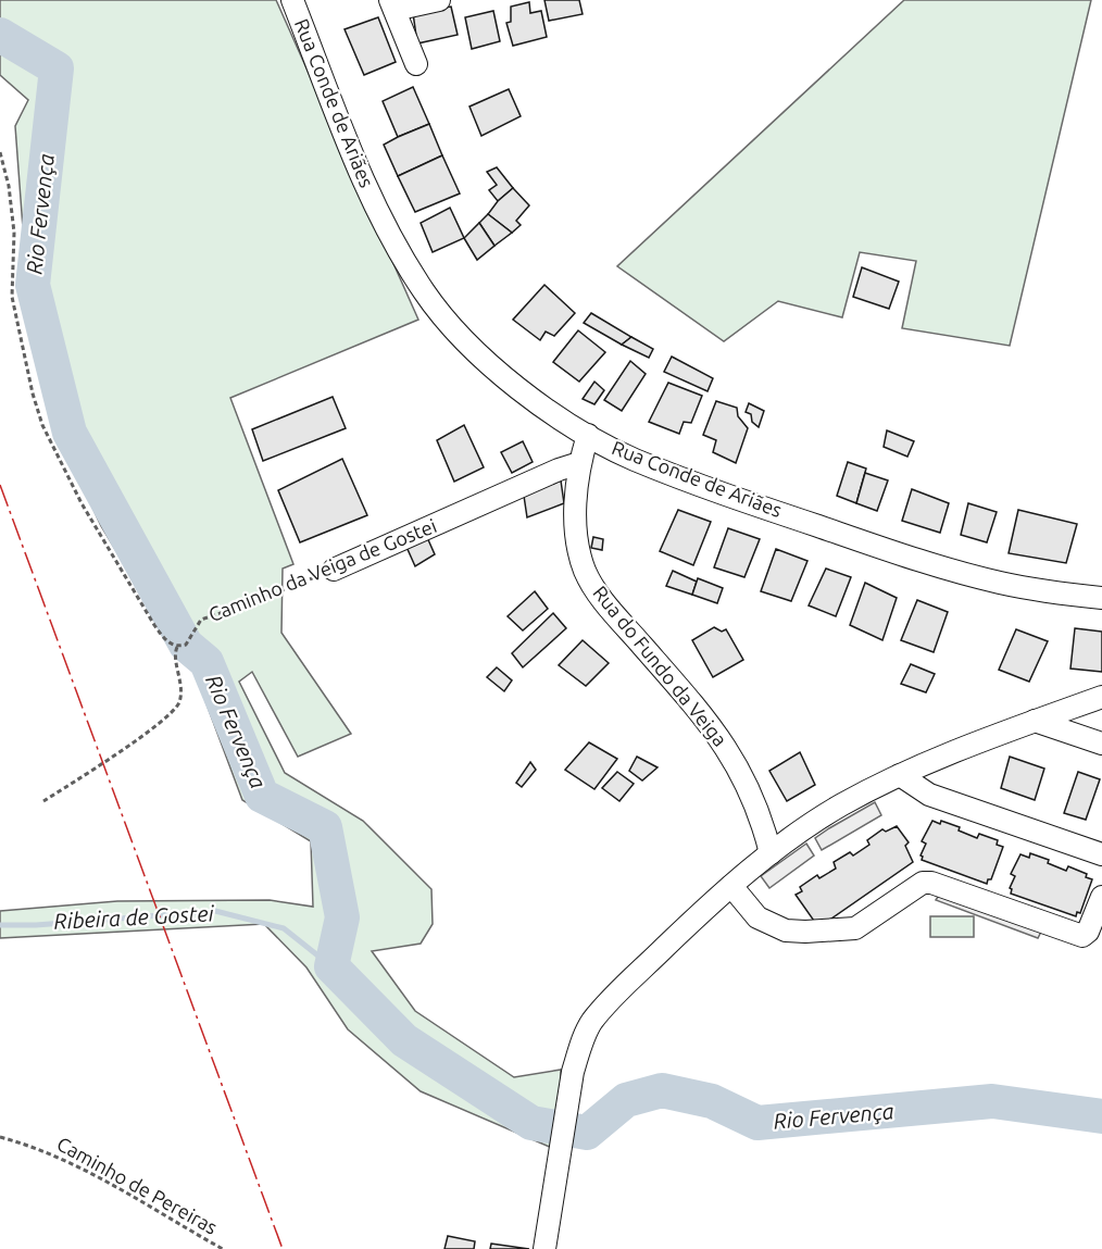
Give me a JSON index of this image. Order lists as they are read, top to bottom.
{
  "streets": {
    "street": ["Rua Conde de Ariães", "Caminho da Veiga de Gostei", "Rua do Fundo da Veiga"],
    "path": ["Caminho de Pereiras"]
  },
  "crossings": [
    ["Rua Conde de Ariães", "Rua do Fundo da Veiga"],
    ["Caminho da Veiga de Gostei", "Rua do Fundo da Veiga"]
  ],
  "water": ["Rio Fervença", "Ribeira de Gostei"]
}
